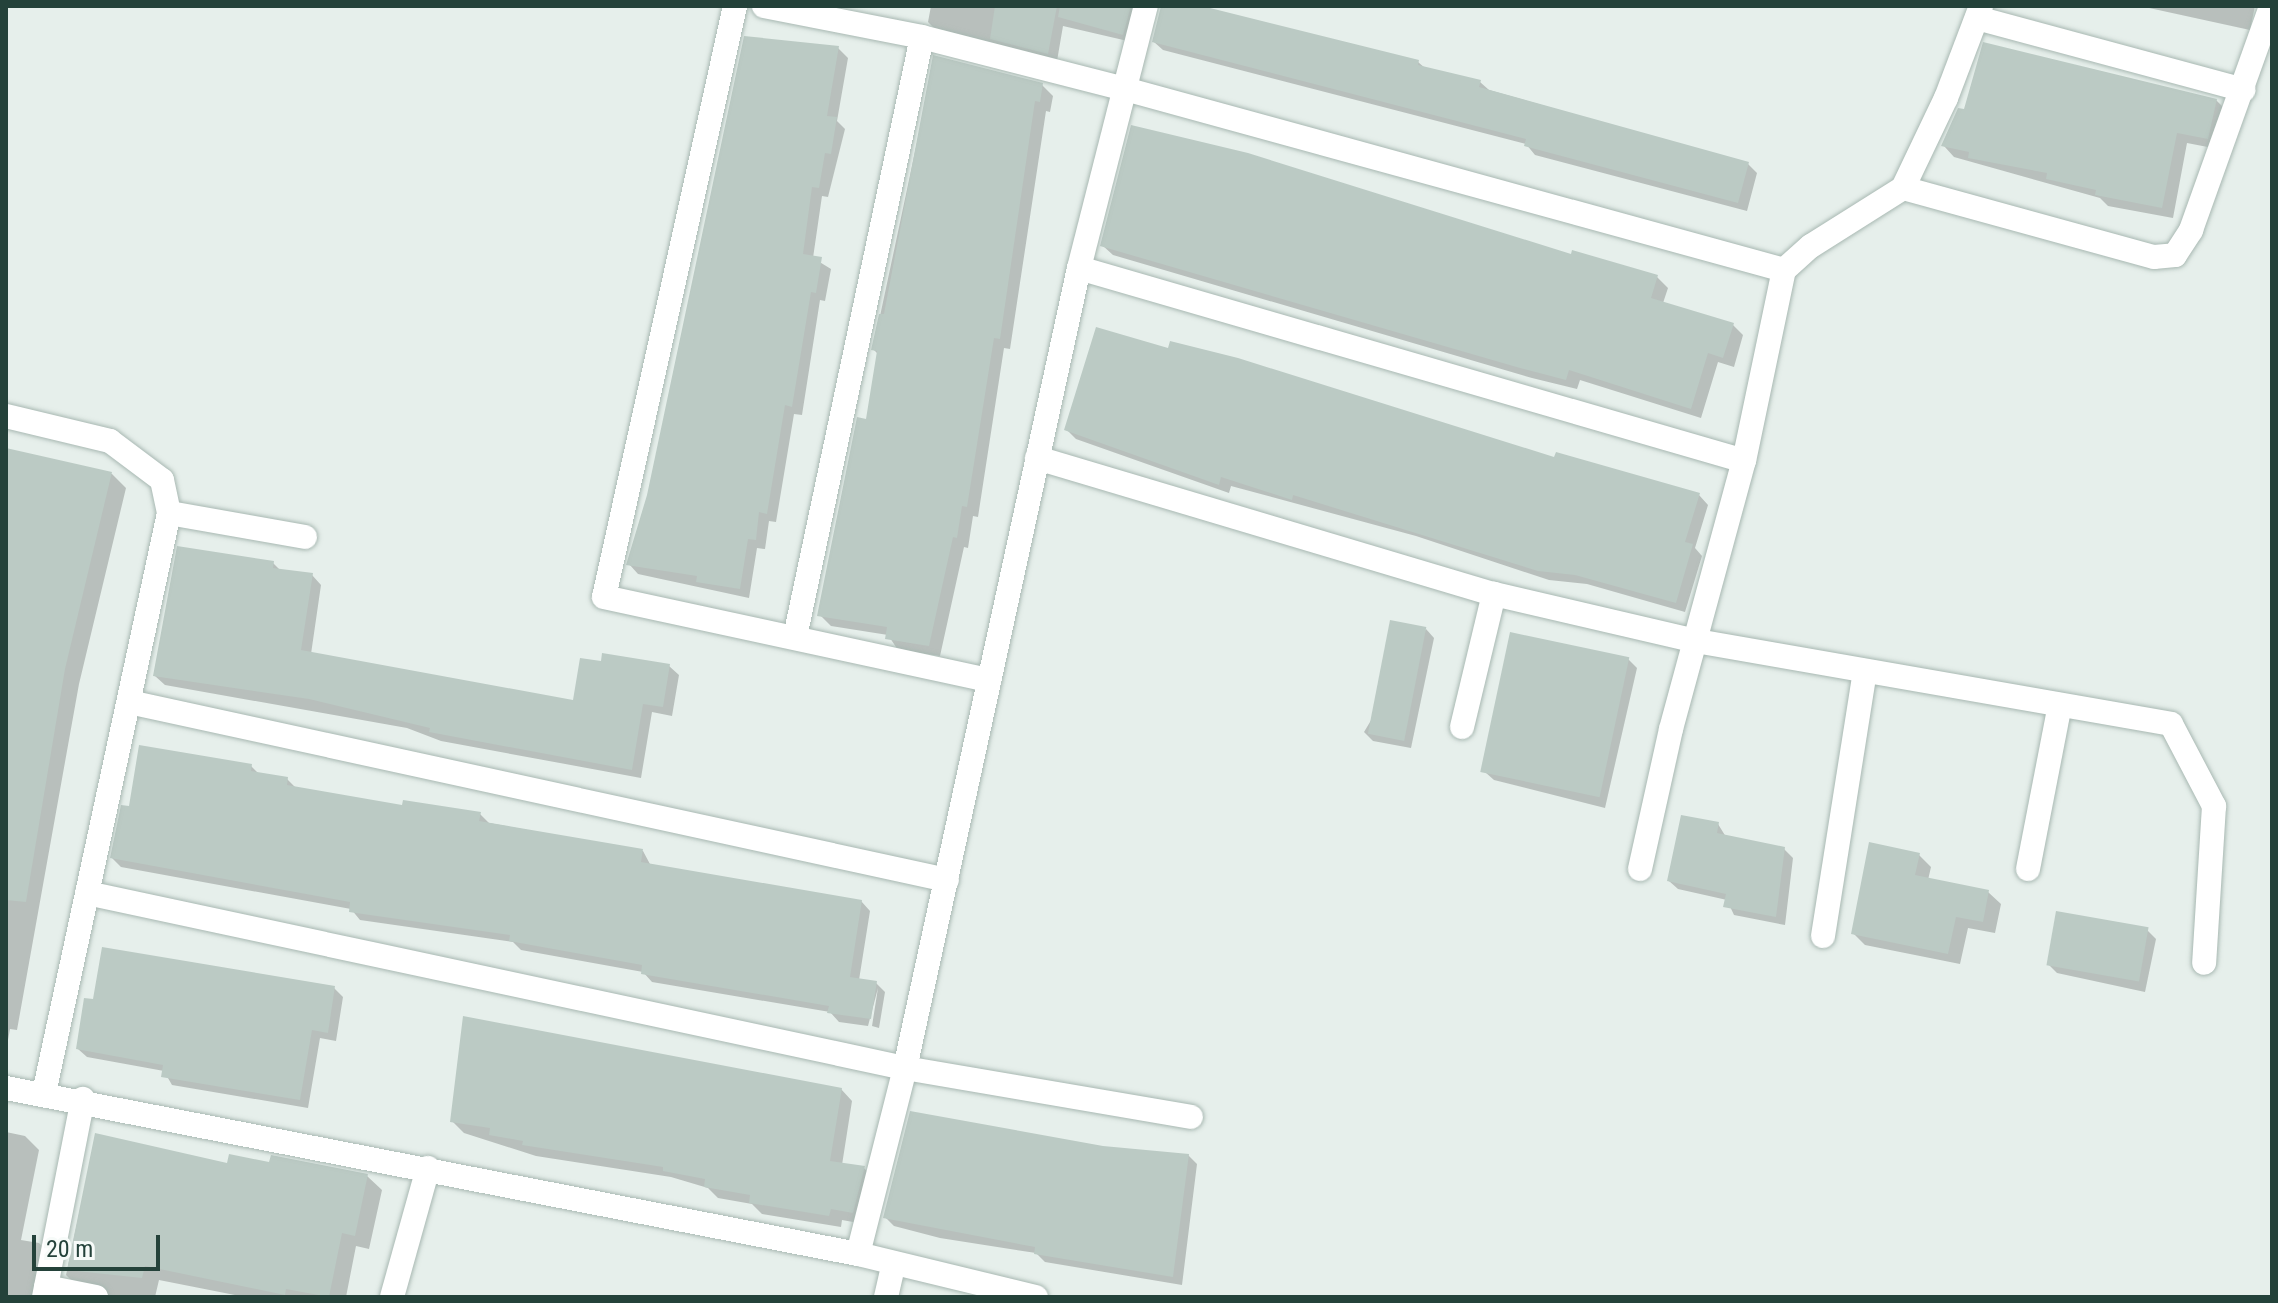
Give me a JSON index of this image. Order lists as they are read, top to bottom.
{
  "scale_bar": "20 m"
}
